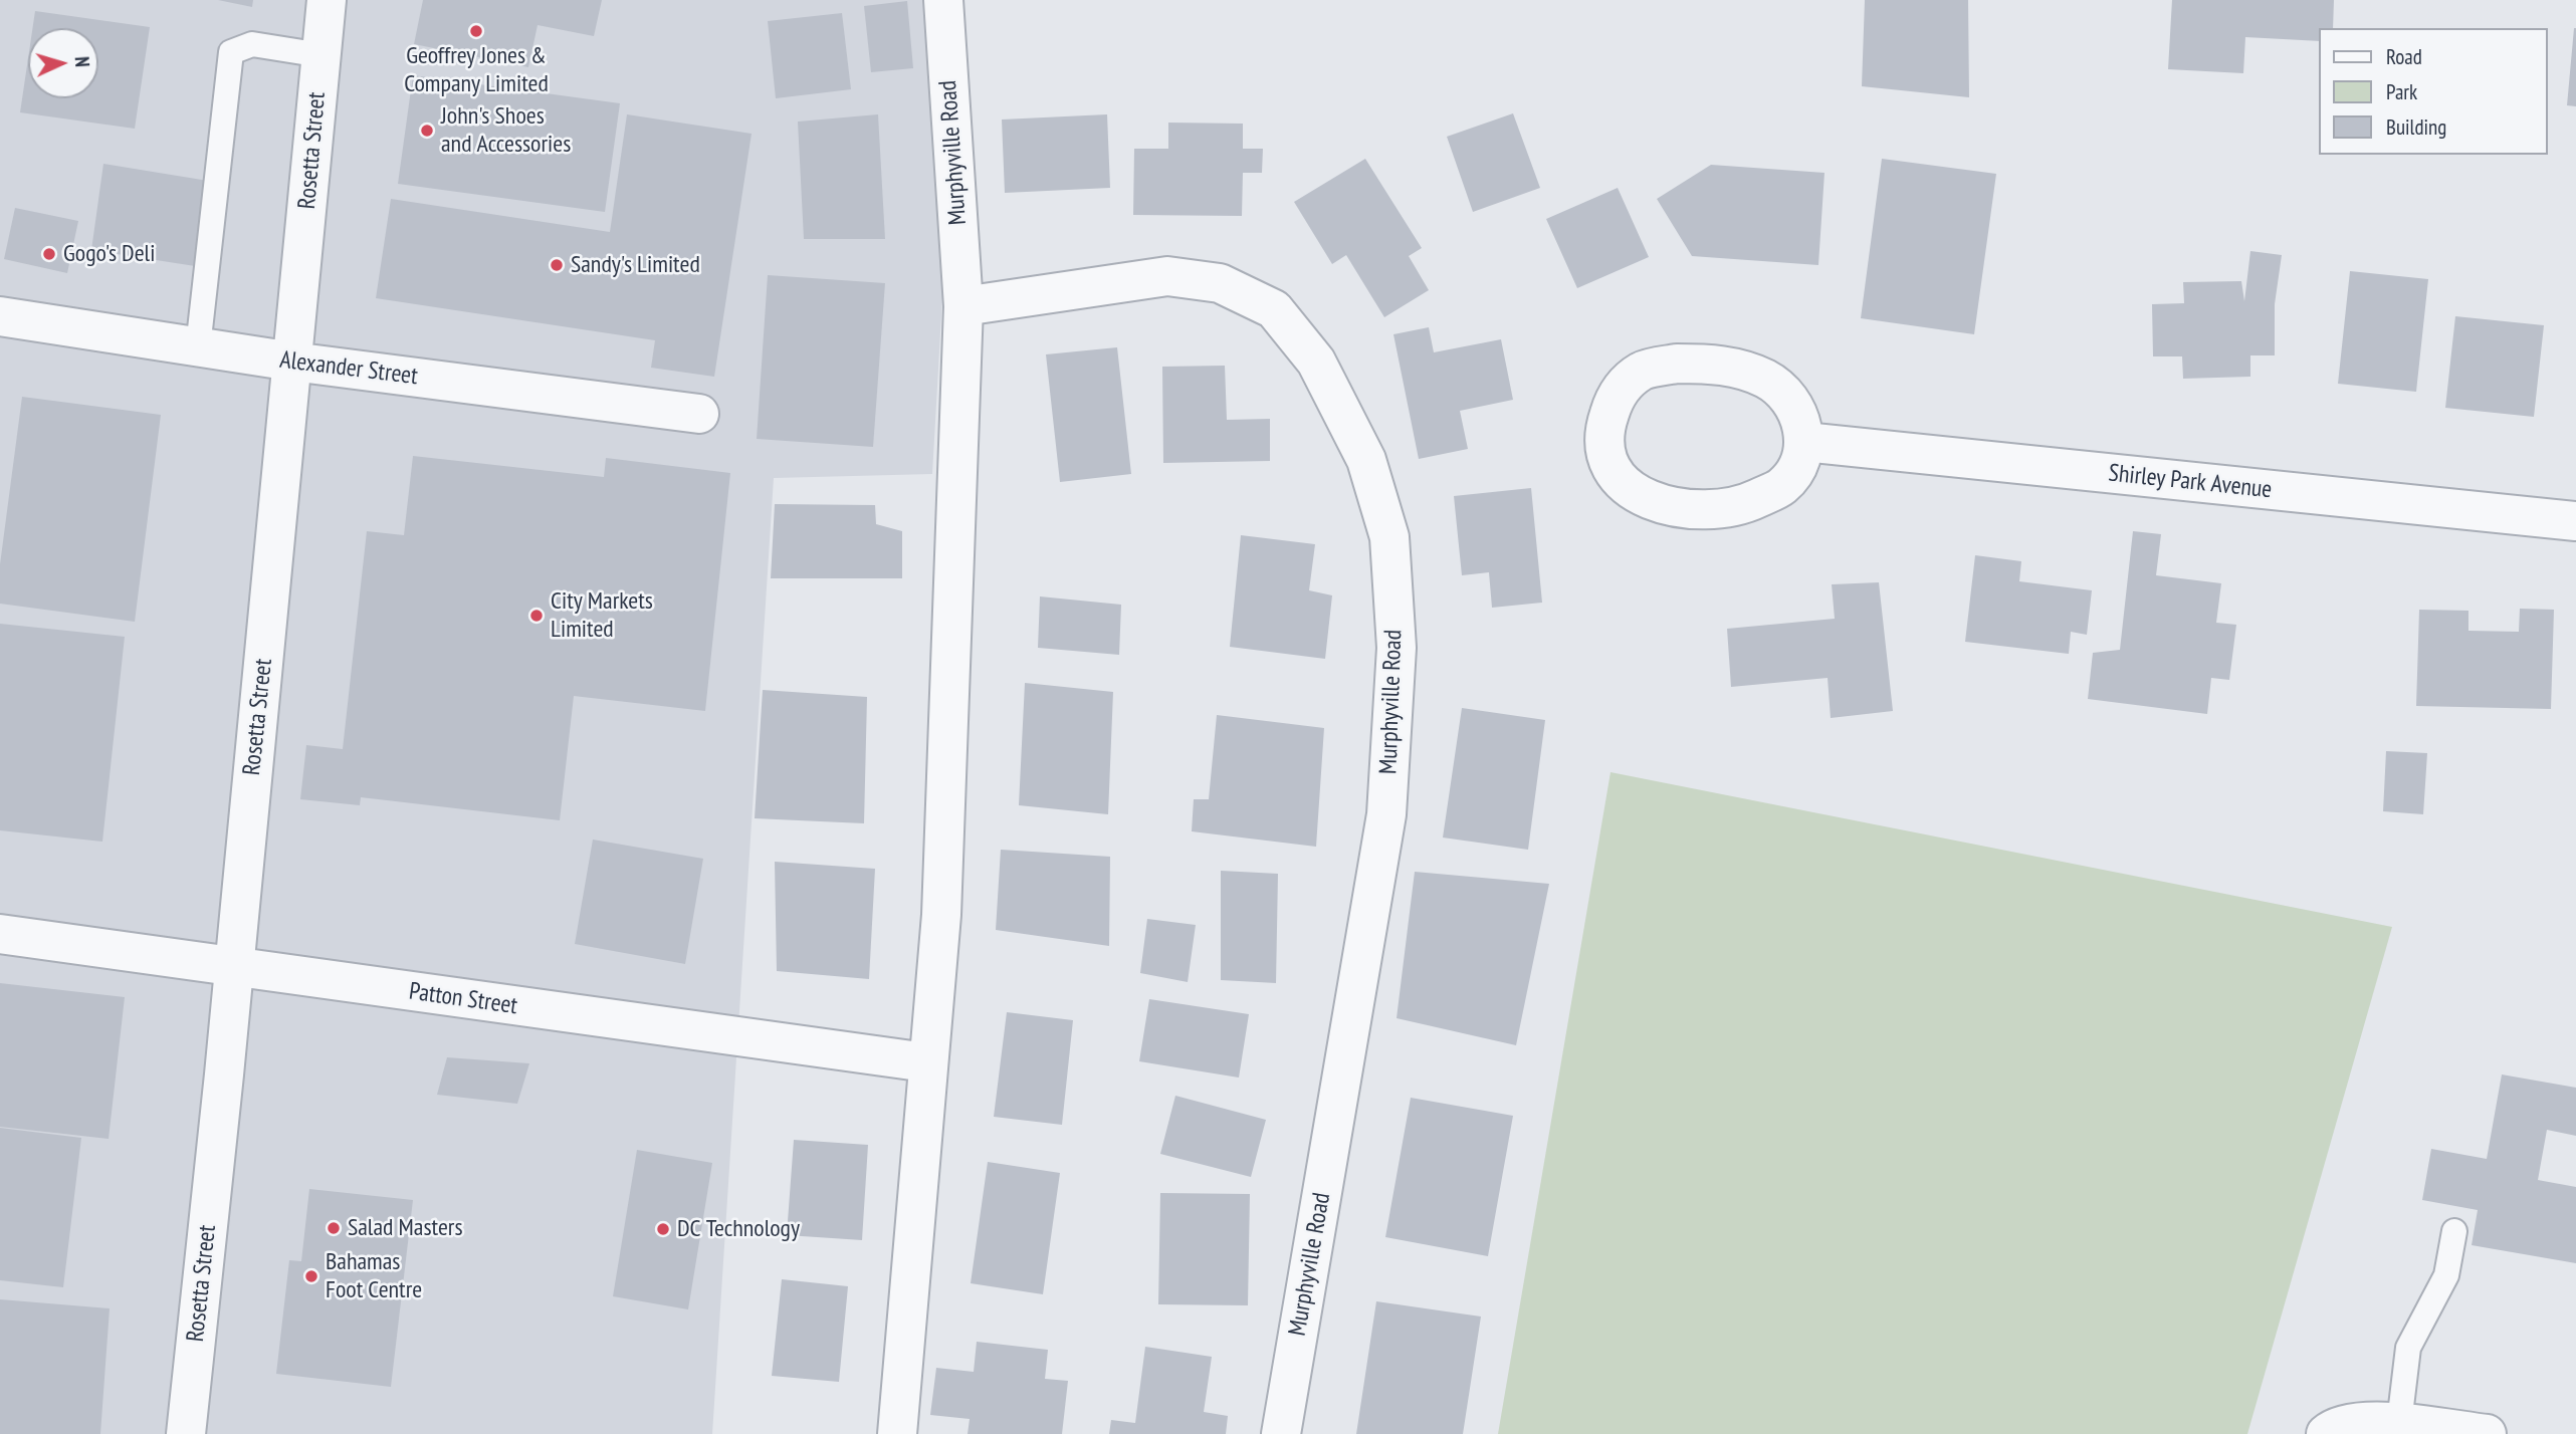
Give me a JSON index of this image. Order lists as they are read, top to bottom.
{
  "streets": {
    "street": [
      "Rosetta Street",
      "Murphyville Road",
      "Alexander Street",
      "Shirley Park Avenue",
      "Patton Street"
    ]
  },
  "crossings": [
    ["Rosetta Street", "Alexander Street"],
    ["Rosetta Street", "Patton Street"],
    ["Murphyville Road", "Patton Street"]
  ],
  "places": [
    "Geoffrey Jones & Company Limited",
    "John's Shoes and Accessories",
    "Gogo's Deli",
    "Sandy's Limited",
    "City Markets Limited",
    "Salad Masters",
    "DC Technology",
    "Bahamas Foot Centre"
  ],
  "legend": ["Road", "Park", "Building"],
  "north": "right"
}
